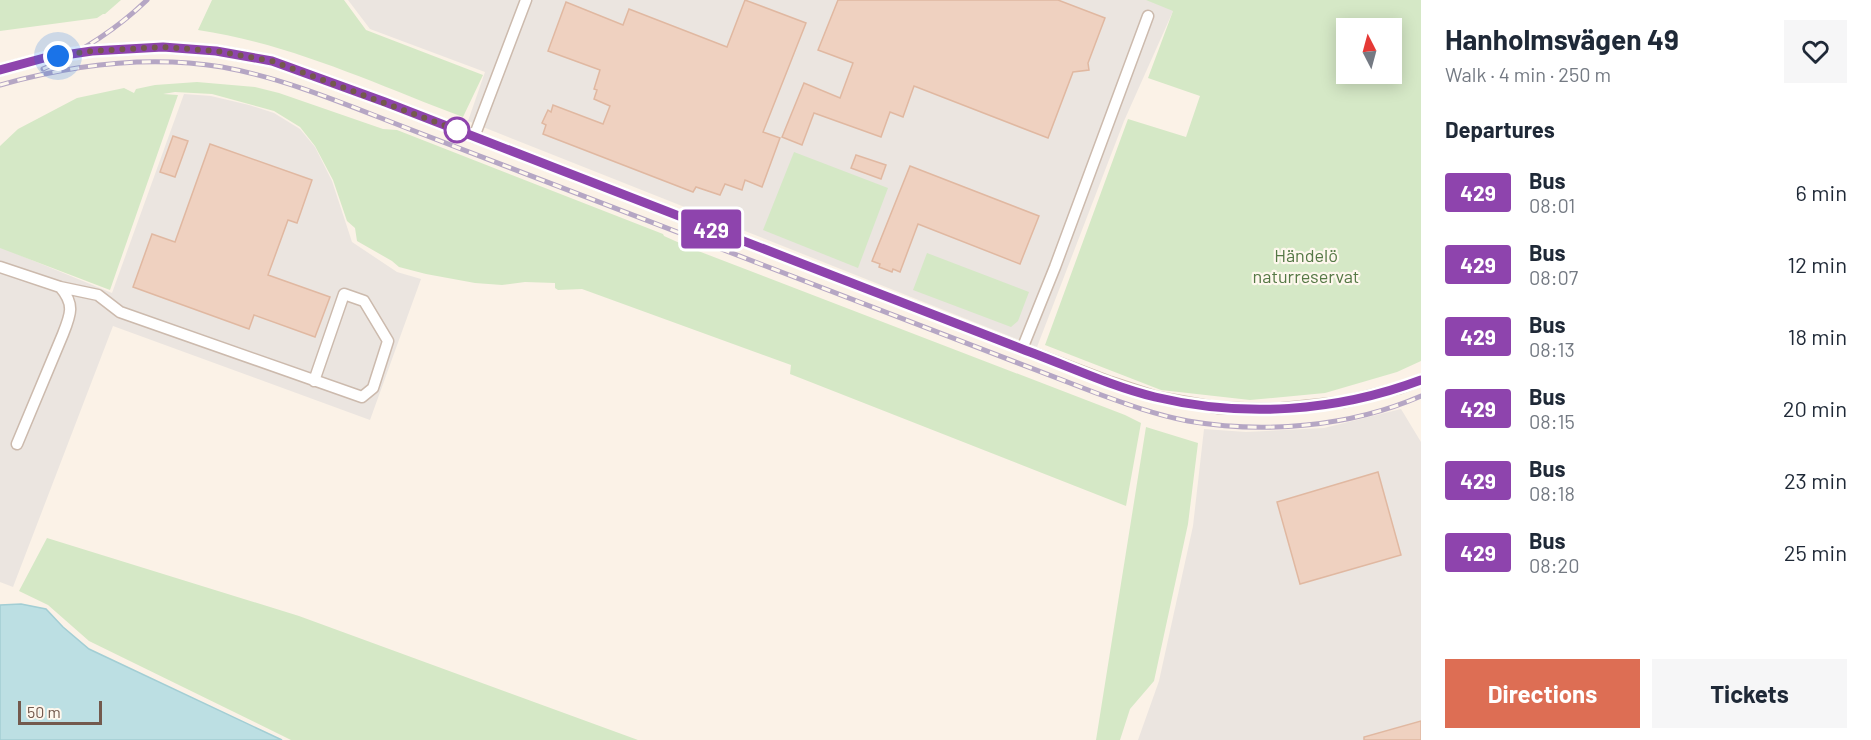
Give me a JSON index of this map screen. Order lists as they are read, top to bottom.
{
  "parks": ["Händelö naturreservat"],
  "lines": ["bus line 429"],
  "scale_bar": "50 m",
  "north": "top",
  "page": {
    "on_map": "429",
    "heading": [
      ["Hanholmsvägen 49", "Walk · 4 min · 250 m"],
      "Departures"
    ],
    "list": [
      {
        "mark": "429",
        "name": "Bus",
        "note": "08:01",
        "value": "6 min"
      },
      {
        "mark": "429",
        "name": "Bus",
        "note": "08:07",
        "value": "12 min"
      },
      {
        "mark": "429",
        "name": "Bus",
        "note": "08:13",
        "value": "18 min"
      },
      {
        "mark": "429",
        "name": "Bus",
        "note": "08:15",
        "value": "20 min"
      },
      {
        "mark": "429",
        "name": "Bus",
        "note": "08:18",
        "value": "23 min"
      },
      {
        "mark": "429",
        "name": "Bus",
        "note": "08:20",
        "value": "25 min"
      }
    ],
    "buttons": ["Directions", "Tickets"],
    "scale": "50 m"
  }
}
